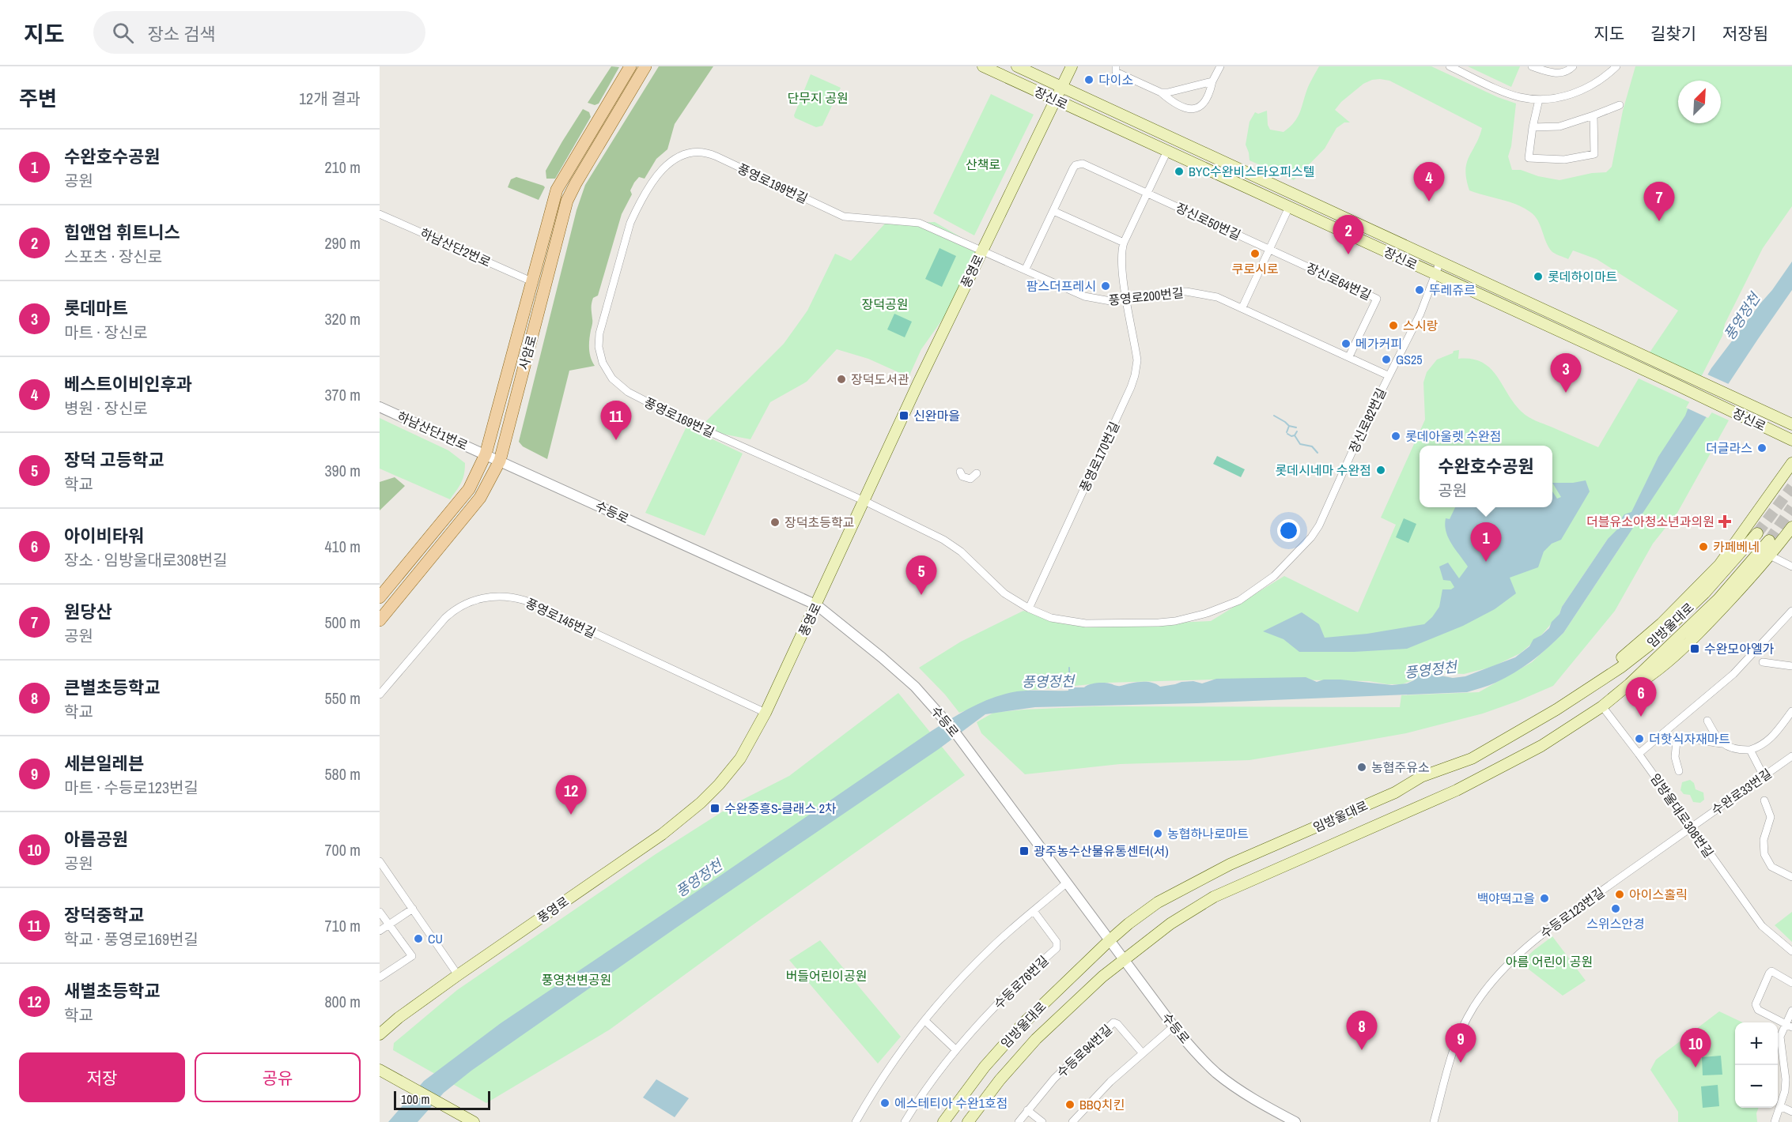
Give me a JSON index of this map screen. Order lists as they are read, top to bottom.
{
  "streets": {
    "main road": [
      "장신로",
      "풍영로",
      "사암로",
      "임방울대로"
    ],
    "street": [
      "풍영로199번길",
      "장신로50번길",
      "하남산단2번로",
      "장신로64번길",
      "풍영로200번길",
      "풍영로169번길",
      "장신로82번길",
      "하남산단1번로",
      "풍영로170번길",
      "수등로",
      "풍영로145번길",
      "수완로33번길",
      "임방울대로308번길",
      "수등로123번길",
      "수등로76번길",
      "수등로94번길"
    ]
  },
  "crossings": [
    ["장신로", "풍영로"],
    ["장신로", "장신로82번길"],
    ["풍영로199번길", "풍영로"],
    ["풍영로199번길", "풍영로200번길"],
    ["풍영로199번길", "풍영로169번길"],
    ["장신로50번길", "장신로64번길"],
    ["하남산단2번로", "사암로"],
    ["풍영로", "풍영로200번길"],
    ["풍영로", "풍영로169번길"],
    ["풍영로", "수등로"],
    ["풍영로", "풍영로145번길"],
    ["장신로64번길", "풍영로200번길"],
    ["풍영로200번길", "장신로82번길"],
    ["풍영로200번길", "풍영로170번길"],
    ["사암로", "하남산단1번로"],
    ["사암로", "수등로"],
    ["장신로82번길", "풍영로170번길"],
    ["하남산단1번로", "수등로"],
    ["수등로", "임방울대로"],
    ["임방울대로", "임방울대로308번길"],
    ["수완로33번길", "임방울대로308번길"],
    ["수완로33번길", "수등로123번길"],
    ["임방울대로308번길", "수등로123번길"]
  ],
  "water": ["풍영정천"],
  "parks": [
    "단무지 공원",
    "산책로",
    "장덕공원",
    "아름 어린이 공원",
    "버들어린이공원",
    "풍영천변공원"
  ],
  "places": {
    "other": [
      "다이소",
      "BYC수완비스타오피스텔",
      "쿠로시로",
      "롯데하이마트",
      "팜스더프레시",
      "뚜레쥬르",
      "스시랑",
      "메가커피",
      "GS25",
      "장덕도서관",
      "롯데아울렛 수완점",
      "더글라스",
      "롯데시네마 수완점",
      "장덕초등학교",
      "카페베네",
      "더핫식자재마트",
      "농협주유소",
      "농협하나로마트",
      "아이스홀릭",
      "백야떡고을",
      "스위스안경",
      "CU",
      "에스테티아 수완1호점",
      "BBQ치킨"
    ],
    "transit": [
      "신완마을",
      "수완모아엘가",
      "수완중흥S-클래스 2차",
      "광주농수산물유통센터(서)"
    ],
    "health": ["더블유소아청소년과의원"]
  },
  "scale_bar": "100 m",
  "north": "top right",
  "page": {
    "header": "지도",
    "search": "장소 검색",
    "nav": ["지도", "길찾기", "저장됨"],
    "heading": ["주변", "12개 결과"],
    "list": [
      {
        "mark": "1",
        "name": "수완호수공원",
        "note": "공원",
        "value": "210 m"
      },
      {
        "mark": "2",
        "name": "힙앤업 휘트니스",
        "note": "스포츠 · 장신로",
        "value": "290 m"
      },
      {
        "mark": "3",
        "name": "롯데마트",
        "note": "마트 · 장신로",
        "value": "320 m"
      },
      {
        "mark": "4",
        "name": "베스트이비인후과",
        "note": "병원 · 장신로",
        "value": "370 m"
      },
      {
        "mark": "5",
        "name": "장덕 고등학교",
        "note": "학교",
        "value": "390 m"
      },
      {
        "mark": "6",
        "name": "아이비타워",
        "note": "장소 · 임방울대로308번길",
        "value": "410 m"
      },
      {
        "mark": "7",
        "name": "원당산",
        "note": "공원",
        "value": "500 m"
      },
      {
        "mark": "8",
        "name": "큰별초등학교",
        "note": "학교",
        "value": "550 m"
      },
      {
        "mark": "9",
        "name": "세븐일레븐",
        "note": "마트 · 수등로123번길",
        "value": "580 m"
      },
      {
        "mark": "10",
        "name": "아름공원",
        "note": "공원",
        "value": "700 m"
      },
      {
        "mark": "11",
        "name": "장덕중학교",
        "note": "학교 · 풍영로169번길",
        "value": "710 m"
      },
      {
        "mark": "12",
        "name": "새별초등학교",
        "note": "학교",
        "value": "800 m"
      }
    ],
    "pins": [
      "4",
      "7",
      "2",
      "3",
      "11",
      "1",
      "5",
      "6",
      "12",
      "8",
      "9",
      "10"
    ],
    "popup": ["수완호수공원", "공원"],
    "map_buttons": ["+", "−"],
    "buttons": ["저장", "공유"],
    "scale": "100 m"
  }
}
